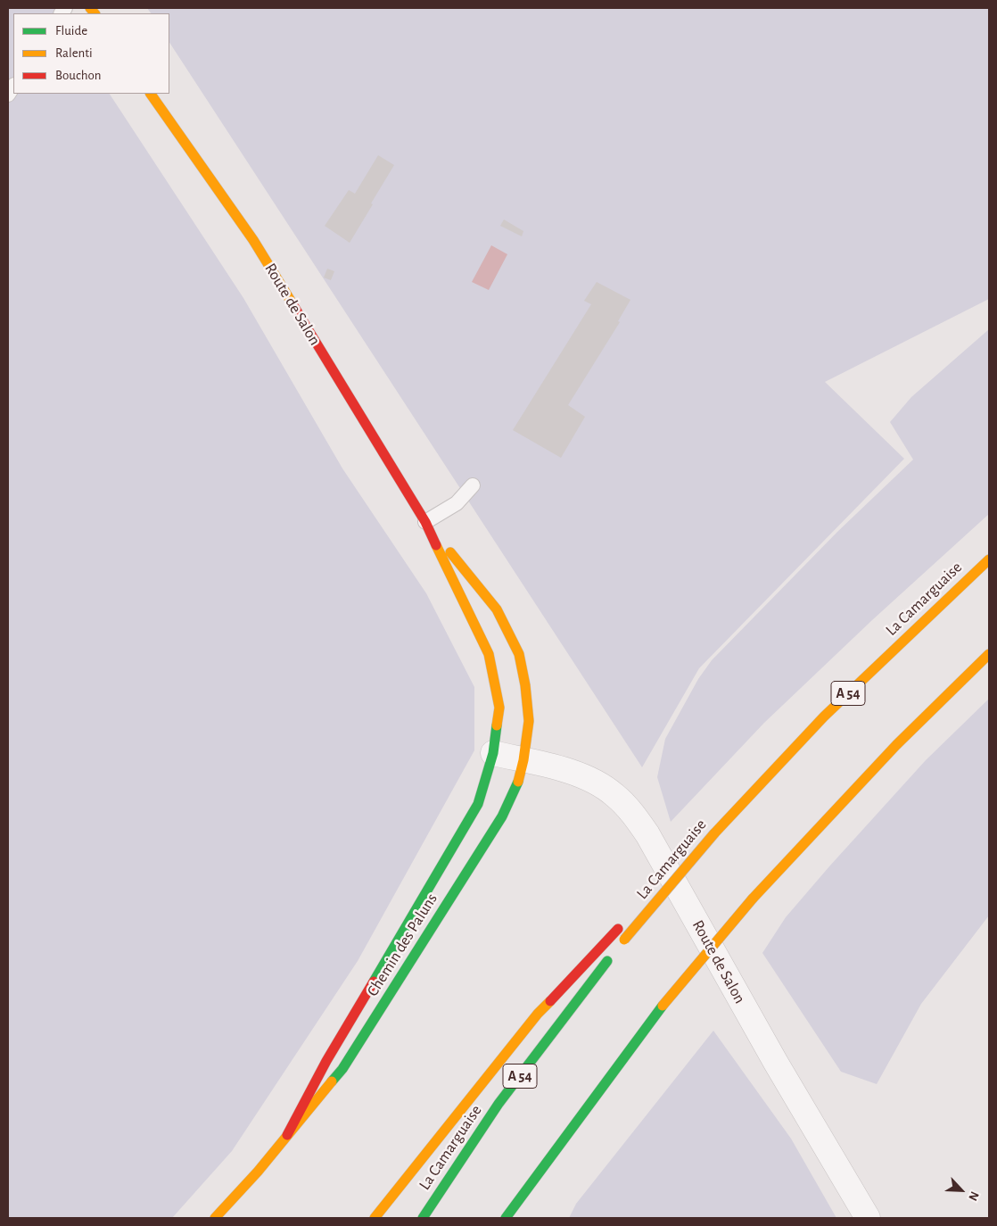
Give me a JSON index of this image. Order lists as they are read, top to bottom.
{
  "streets": {
    "main road": [
      "Route de Salon",
      "La Camarguaise",
      "A 54",
      "Chemin des Paluns"
    ]
  },
  "crossings": [
    ["Route de Salon", "Chemin des Paluns"]
  ],
  "legend": ["Fluide", "Ralenti", "Bouchon"],
  "north": "bottom right"
}
